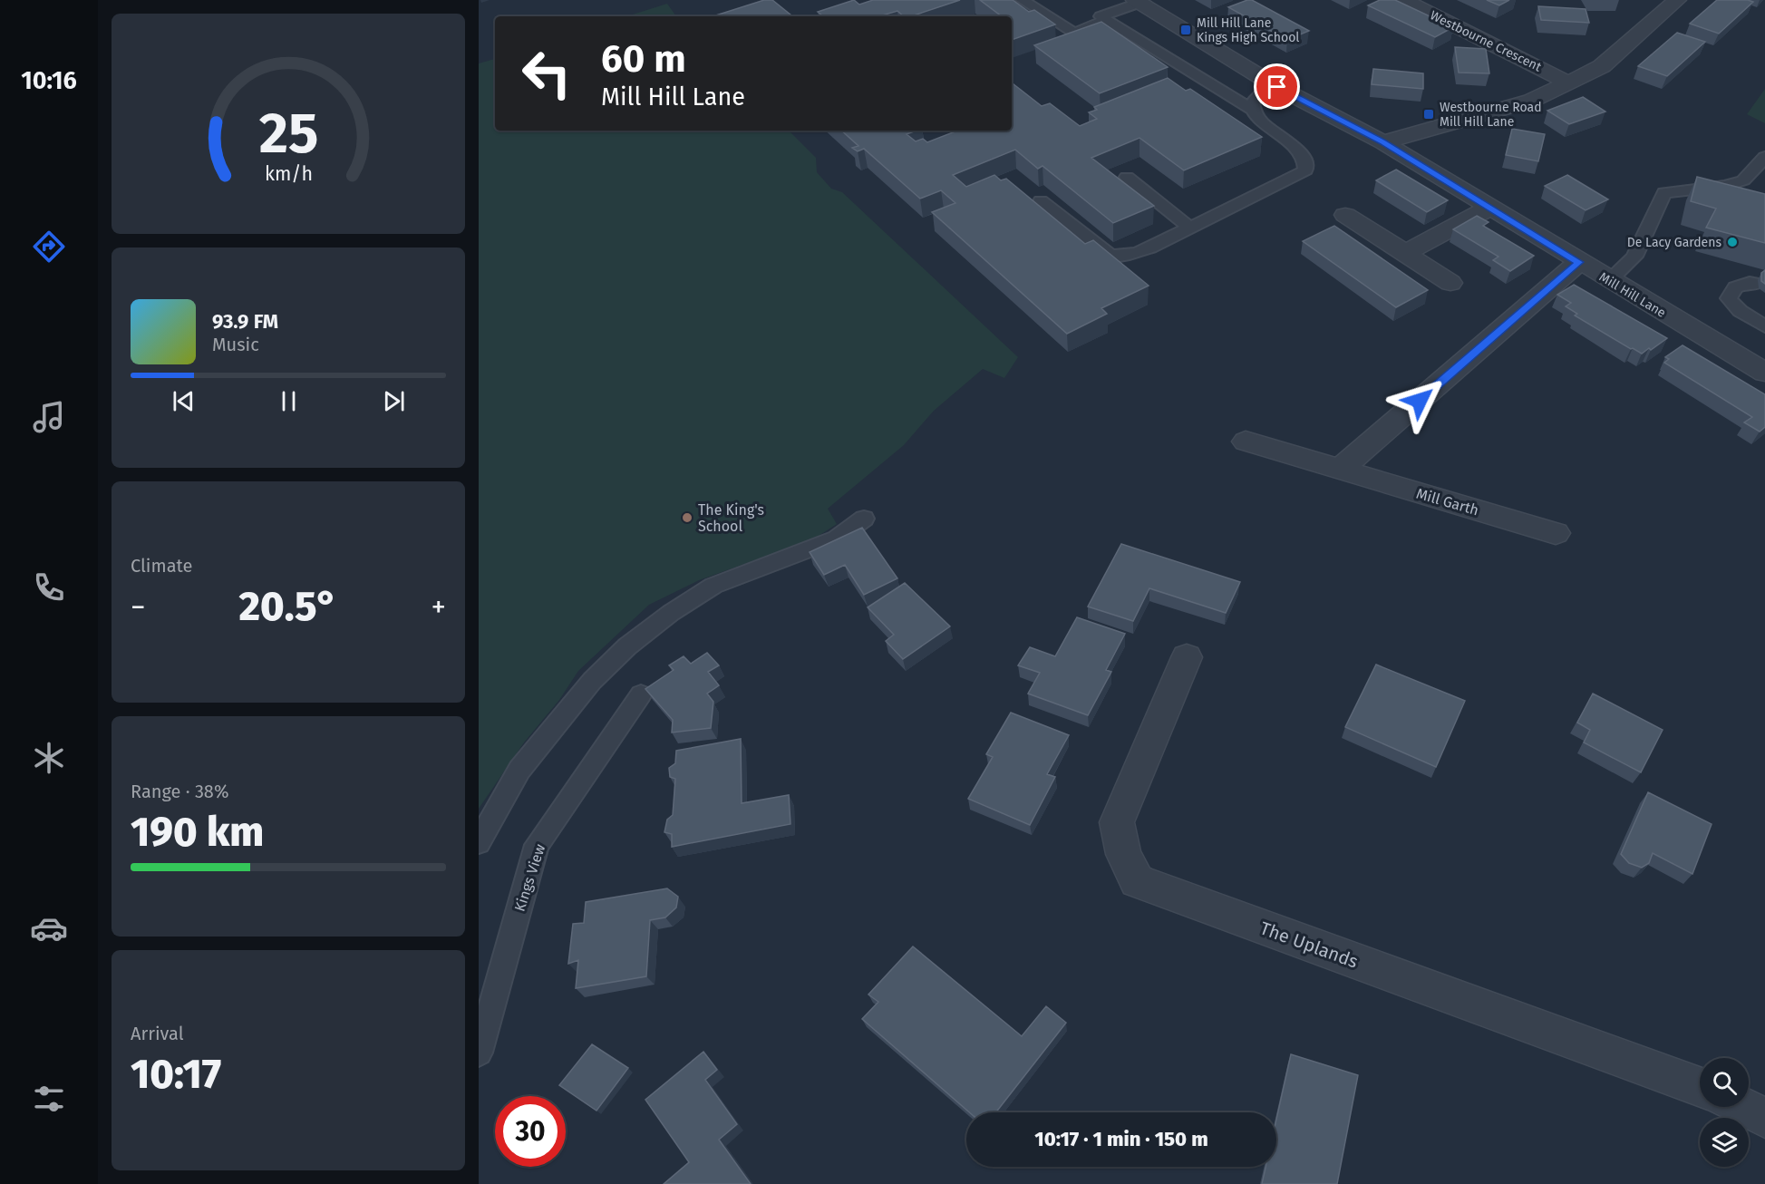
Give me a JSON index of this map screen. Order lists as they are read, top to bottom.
{
  "streets": {
    "street": [
      "Westbourne Crescent",
      "Mill Hill Lane",
      "Mill Garth",
      "The Uplands"
    ],
    "lane": ["Kings View"]
  },
  "places": {
    "transit": ["Mill Hill Lane Kings High School", "Westbourne Road Mill Hill Lane"],
    "other": ["De Lacy Gardens", "The King's School"]
  },
  "page": {
    "tabs": "10:16",
    "turn": ["60 m", "Mill Hill Lane"],
    "song": ["93.9 FM", "Music"],
    "tile": [
      "Climate",
      ["Range · 38%", "190 km"],
      ["Arrival", "10:17"]
    ],
    "heat": ["−", "20.5°", "+"],
    "limit": "30",
    "trip": "10:17 · 1 min · 150 m",
    "gauge": ["25", "km/h"]
  }
}
